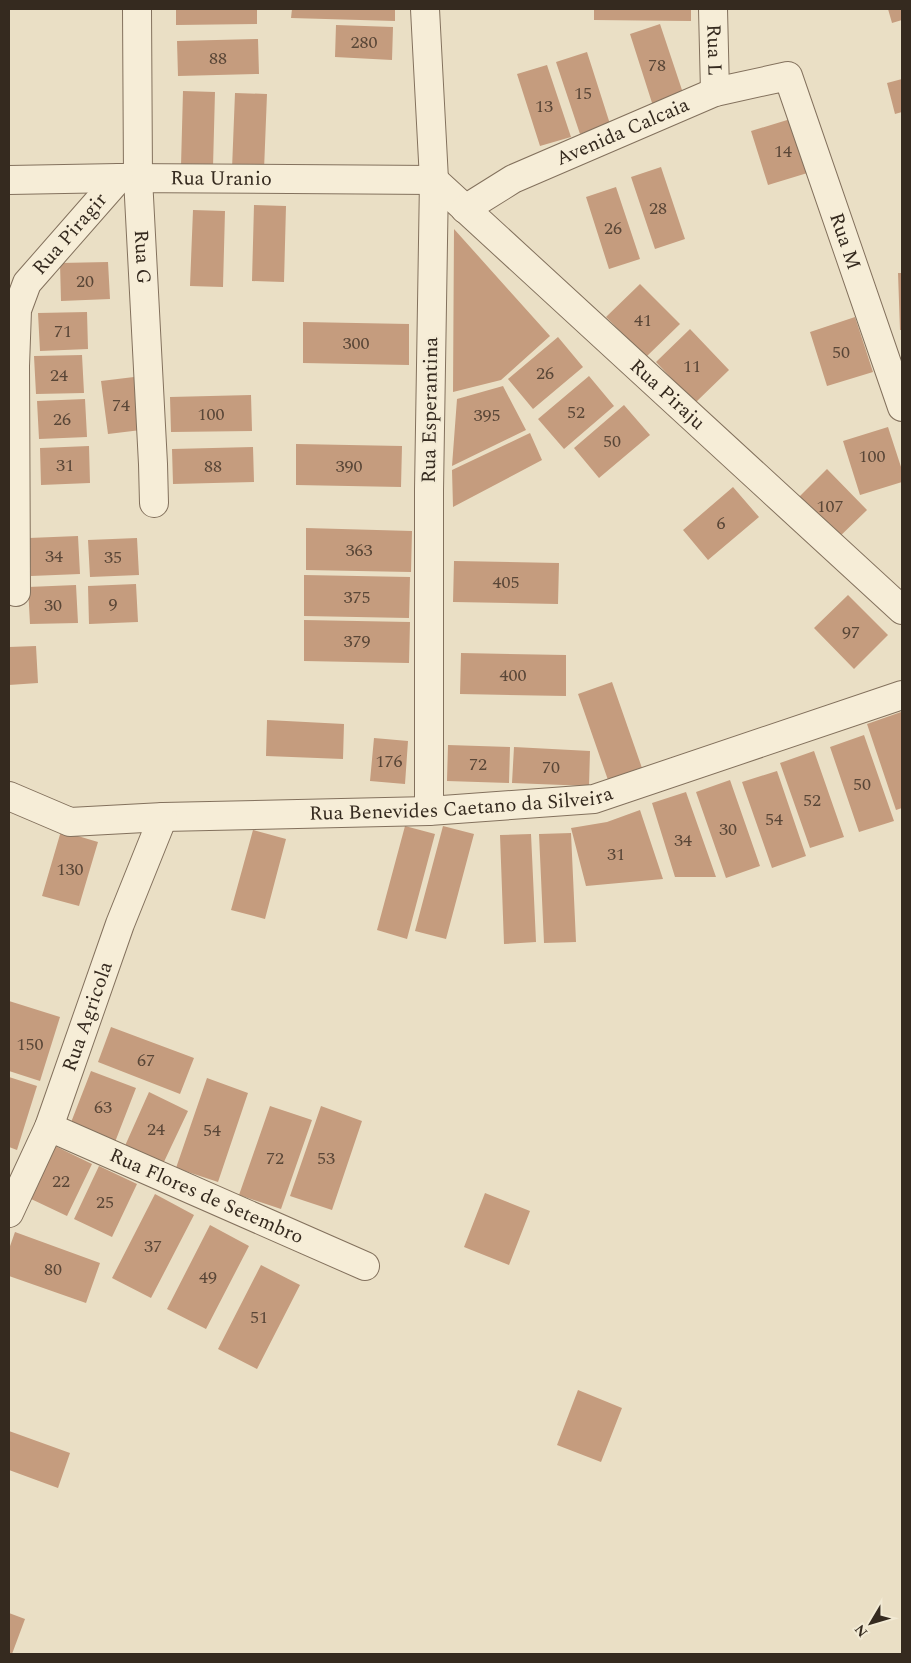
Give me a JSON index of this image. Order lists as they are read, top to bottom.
{
  "streets": {
    "street": [
      "Rua L",
      "Avenida Calcaia",
      "Rua Uranio",
      "Rua Piragir",
      "Rua M",
      "Rua G",
      "Rua Piraju",
      "Rua Esperantina",
      "Rua Benevides Caetano da Silveira",
      "Rua Agricola",
      "Rua Flores de Setembro"
    ]
  },
  "crossings": [
    ["Rua L", "Avenida Calcaia"],
    ["Avenida Calcaia", "Rua M"],
    ["Avenida Calcaia", "Rua Piraju"],
    ["Rua Uranio", "Rua Piragir"],
    ["Rua Uranio", "Rua G"],
    ["Rua Uranio", "Rua Piraju"],
    ["Rua Uranio", "Rua Esperantina"],
    ["Rua Piragir", "Rua G"],
    ["Rua Piraju", "Rua Esperantina"],
    ["Rua Esperantina", "Rua Benevides Caetano da Silveira"],
    ["Rua Benevides Caetano da Silveira", "Rua Agricola"],
    ["Rua Agricola", "Rua Flores de Setembro"]
  ],
  "house_numbers": [
    "280",
    "88",
    "78",
    "15",
    "13",
    "14",
    "28",
    "26",
    "20",
    "41",
    "71",
    "300",
    "50",
    "11",
    "26",
    "24",
    "74",
    "52",
    "100",
    "395",
    "26",
    "50",
    "100",
    "31",
    "88",
    "390",
    "107",
    "6",
    "363",
    "34",
    "35",
    "405",
    "375",
    "9",
    "30",
    "97",
    "379",
    "400",
    "176",
    "72",
    "70",
    "50",
    "52",
    "54",
    "30",
    "34",
    "31",
    "130",
    "150",
    "67",
    "63",
    "24",
    "54",
    "72",
    "53",
    "22",
    "25",
    "37",
    "80",
    "49",
    "51"
  ],
  "north": "bottom left"
}
